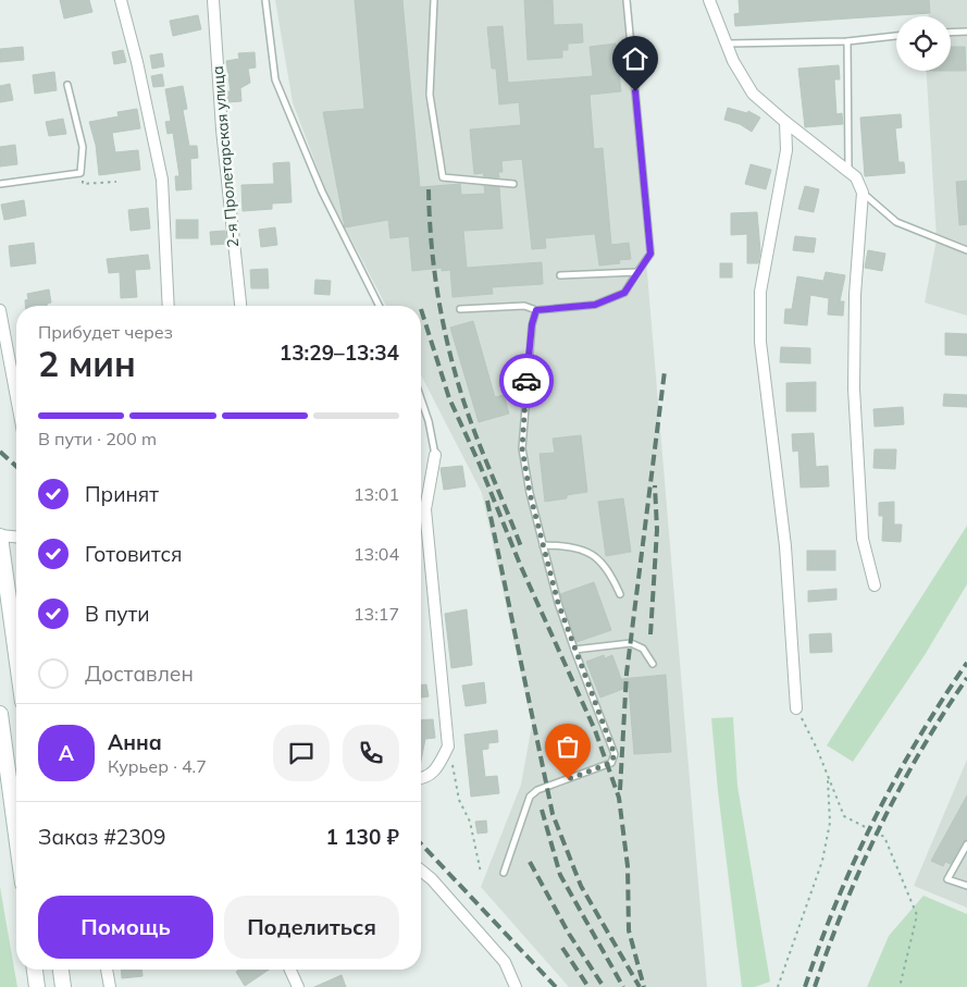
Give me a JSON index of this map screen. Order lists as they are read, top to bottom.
{
  "streets": {
    "street": ["2-я Пролетарская улица"]
  },
  "page": {
    "heading": ["2 мин", "Прибудет через", "13:29–13:34"],
    "panel": [
      "Анна",
      "Курьер · 4.7",
      "Заказ #2309",
      "1 130 ₽"
    ],
    "bar": "В пути · 200 m",
    "list": [
      ["Принят", "13:01"],
      ["Готовится", "13:04"],
      ["В пути", "13:17"],
      "Доставлен"
    ],
    "round": "А",
    "buttons": ["Помощь", "Поделиться"]
  }
}
